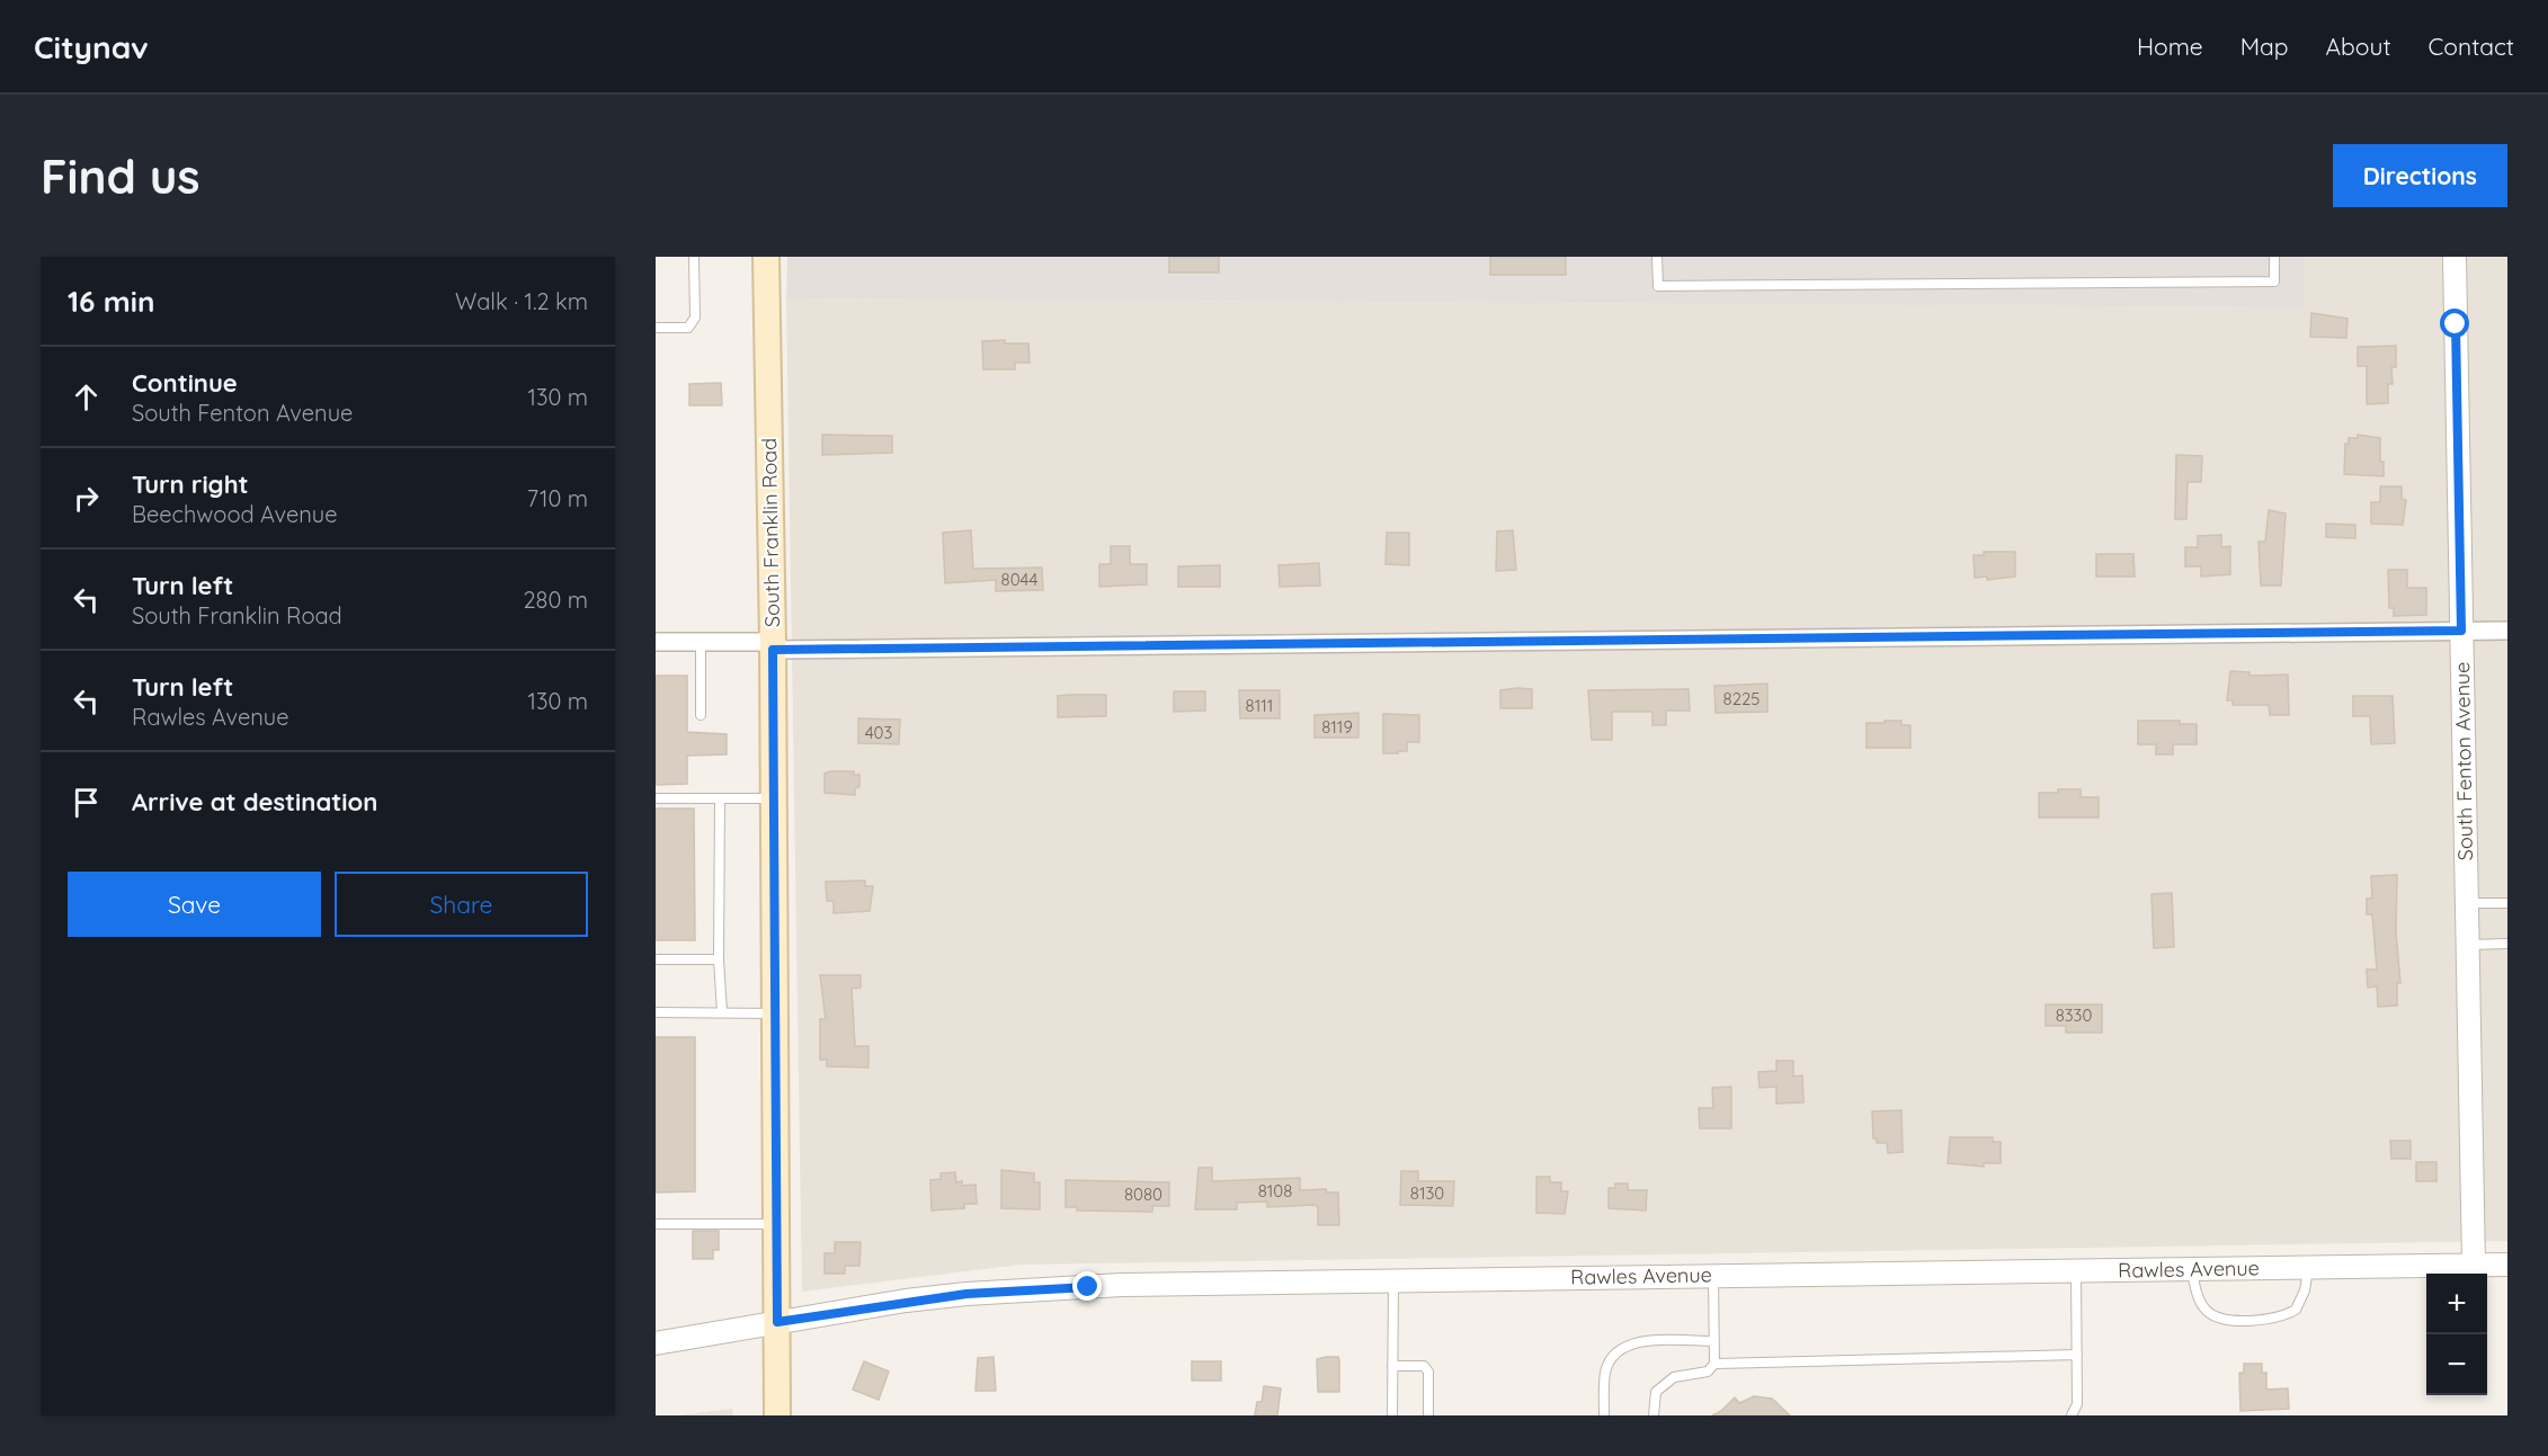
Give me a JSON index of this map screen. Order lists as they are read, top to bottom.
{
  "streets": {
    "main road": ["South Franklin Road"],
    "street": ["South Fenton Avenue", "Rawles Avenue"]
  },
  "crossings": [
    ["South Franklin Road", "Rawles Avenue"],
    ["South Fenton Avenue", "Rawles Avenue"]
  ],
  "house_numbers": [
    "8044",
    "8225",
    "8111",
    "8119",
    "403",
    "8330",
    "8108",
    "8130",
    "8080"
  ],
  "page": {
    "header": "Citynav",
    "nav": [
      "Home",
      "Map",
      "About",
      "Contact"
    ],
    "buttons": [
      "Directions",
      ["Save", "Share"]
    ],
    "title": "Find us",
    "heading": ["16 min", "Walk · 1.2 km"],
    "list": [
      ["Continue", "South Fenton Avenue", "130 m"],
      ["Turn right", "Beechwood Avenue", "710 m"],
      ["Turn left", "South Franklin Road", "280 m"],
      ["Turn left", "Rawles Avenue", "130 m"],
      "Arrive at destination"
    ],
    "map_buttons": ["+", "−"]
  }
}
